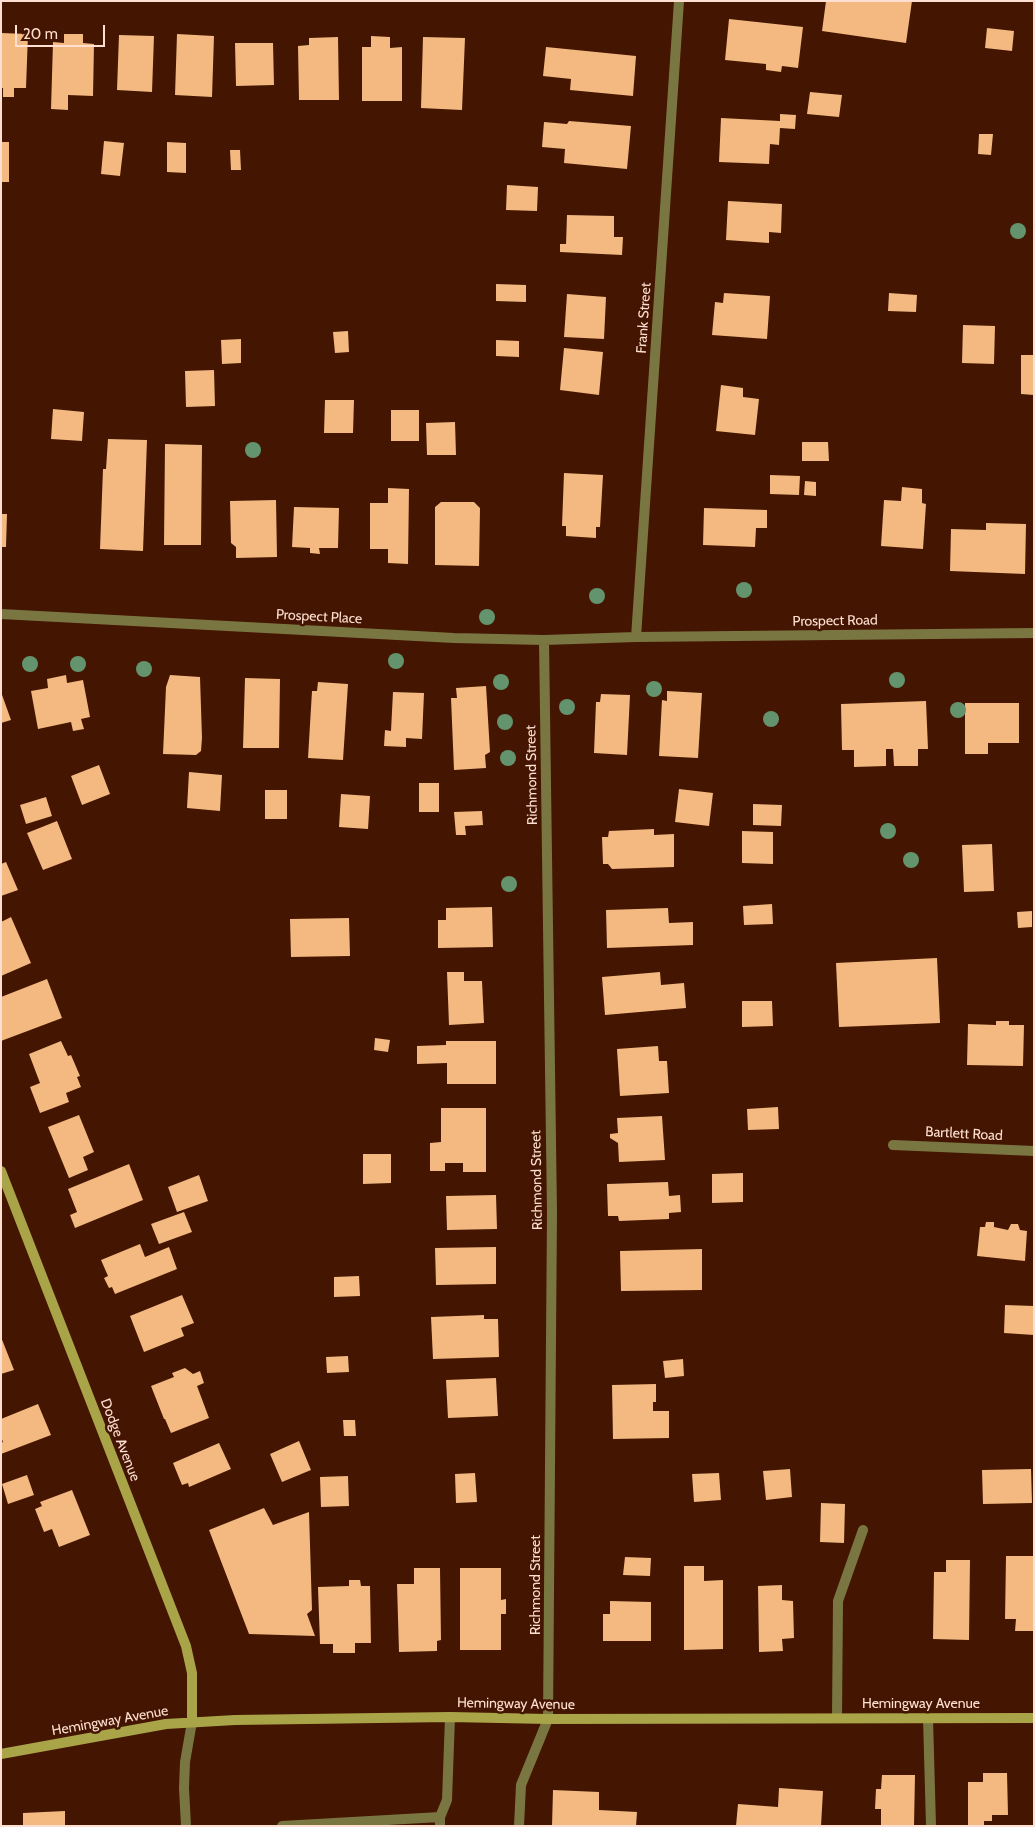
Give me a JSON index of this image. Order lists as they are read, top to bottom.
{
  "streets": {
    "main road": ["Dodge Avenue", "Hemingway Avenue"],
    "street": [
      "Frank Street",
      "Prospect Place",
      "Prospect Road",
      "Richmond Street",
      "Bartlett Road"
    ]
  },
  "crossings": [
    ["Frank Street", "Prospect Place"],
    ["Frank Street", "Prospect Road"],
    ["Prospect Place", "Prospect Road"],
    ["Prospect Place", "Richmond Street"],
    ["Richmond Street", "Hemingway Avenue"],
    ["Dodge Avenue", "Hemingway Avenue"]
  ],
  "scale_bar": "20 m"
}
